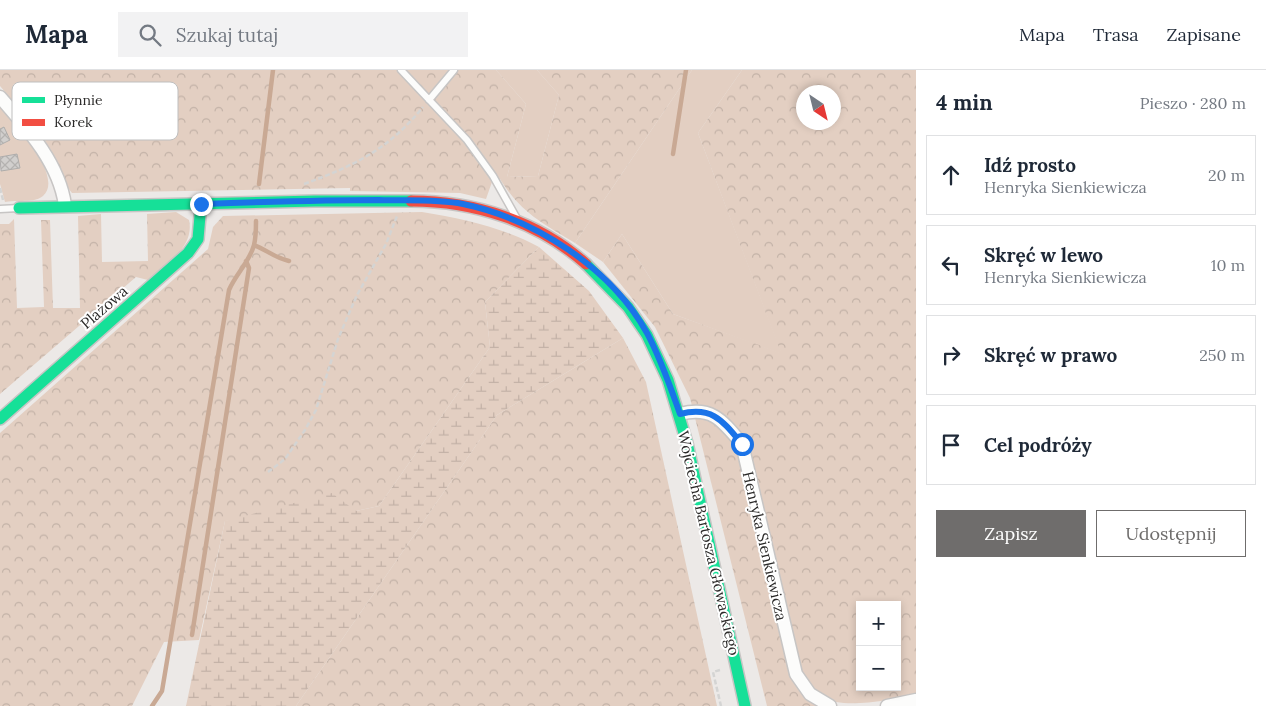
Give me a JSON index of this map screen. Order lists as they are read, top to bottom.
{
  "streets": {
    "street": ["Plażowa", "Wojciecha Bartosza Głowackiego", "Henryka Sienkiewicza"]
  },
  "crossings": [
    ["Plażowa", "Wojciecha Bartosza Głowackiego"],
    ["Wojciecha Bartosza Głowackiego", "Henryka Sienkiewicza"]
  ],
  "legend": ["Płynnie", "Korek"],
  "north": "bottom right",
  "page": {
    "header": "Mapa",
    "search": "Szukaj tutaj",
    "nav": ["Mapa", "Trasa", "Zapisane"],
    "heading": ["4 min", "Pieszo · 280 m"],
    "list": [
      ["Idź prosto", "Henryka Sienkiewicza", "20 m"],
      ["Skręć w lewo", "Henryka Sienkiewicza", "10 m"],
      ["Skręć w prawo", "250 m"],
      "Cel podróży"
    ],
    "buttons": ["Zapisz", "Udostępnij"],
    "map_buttons": ["+", "−"]
  }
}
